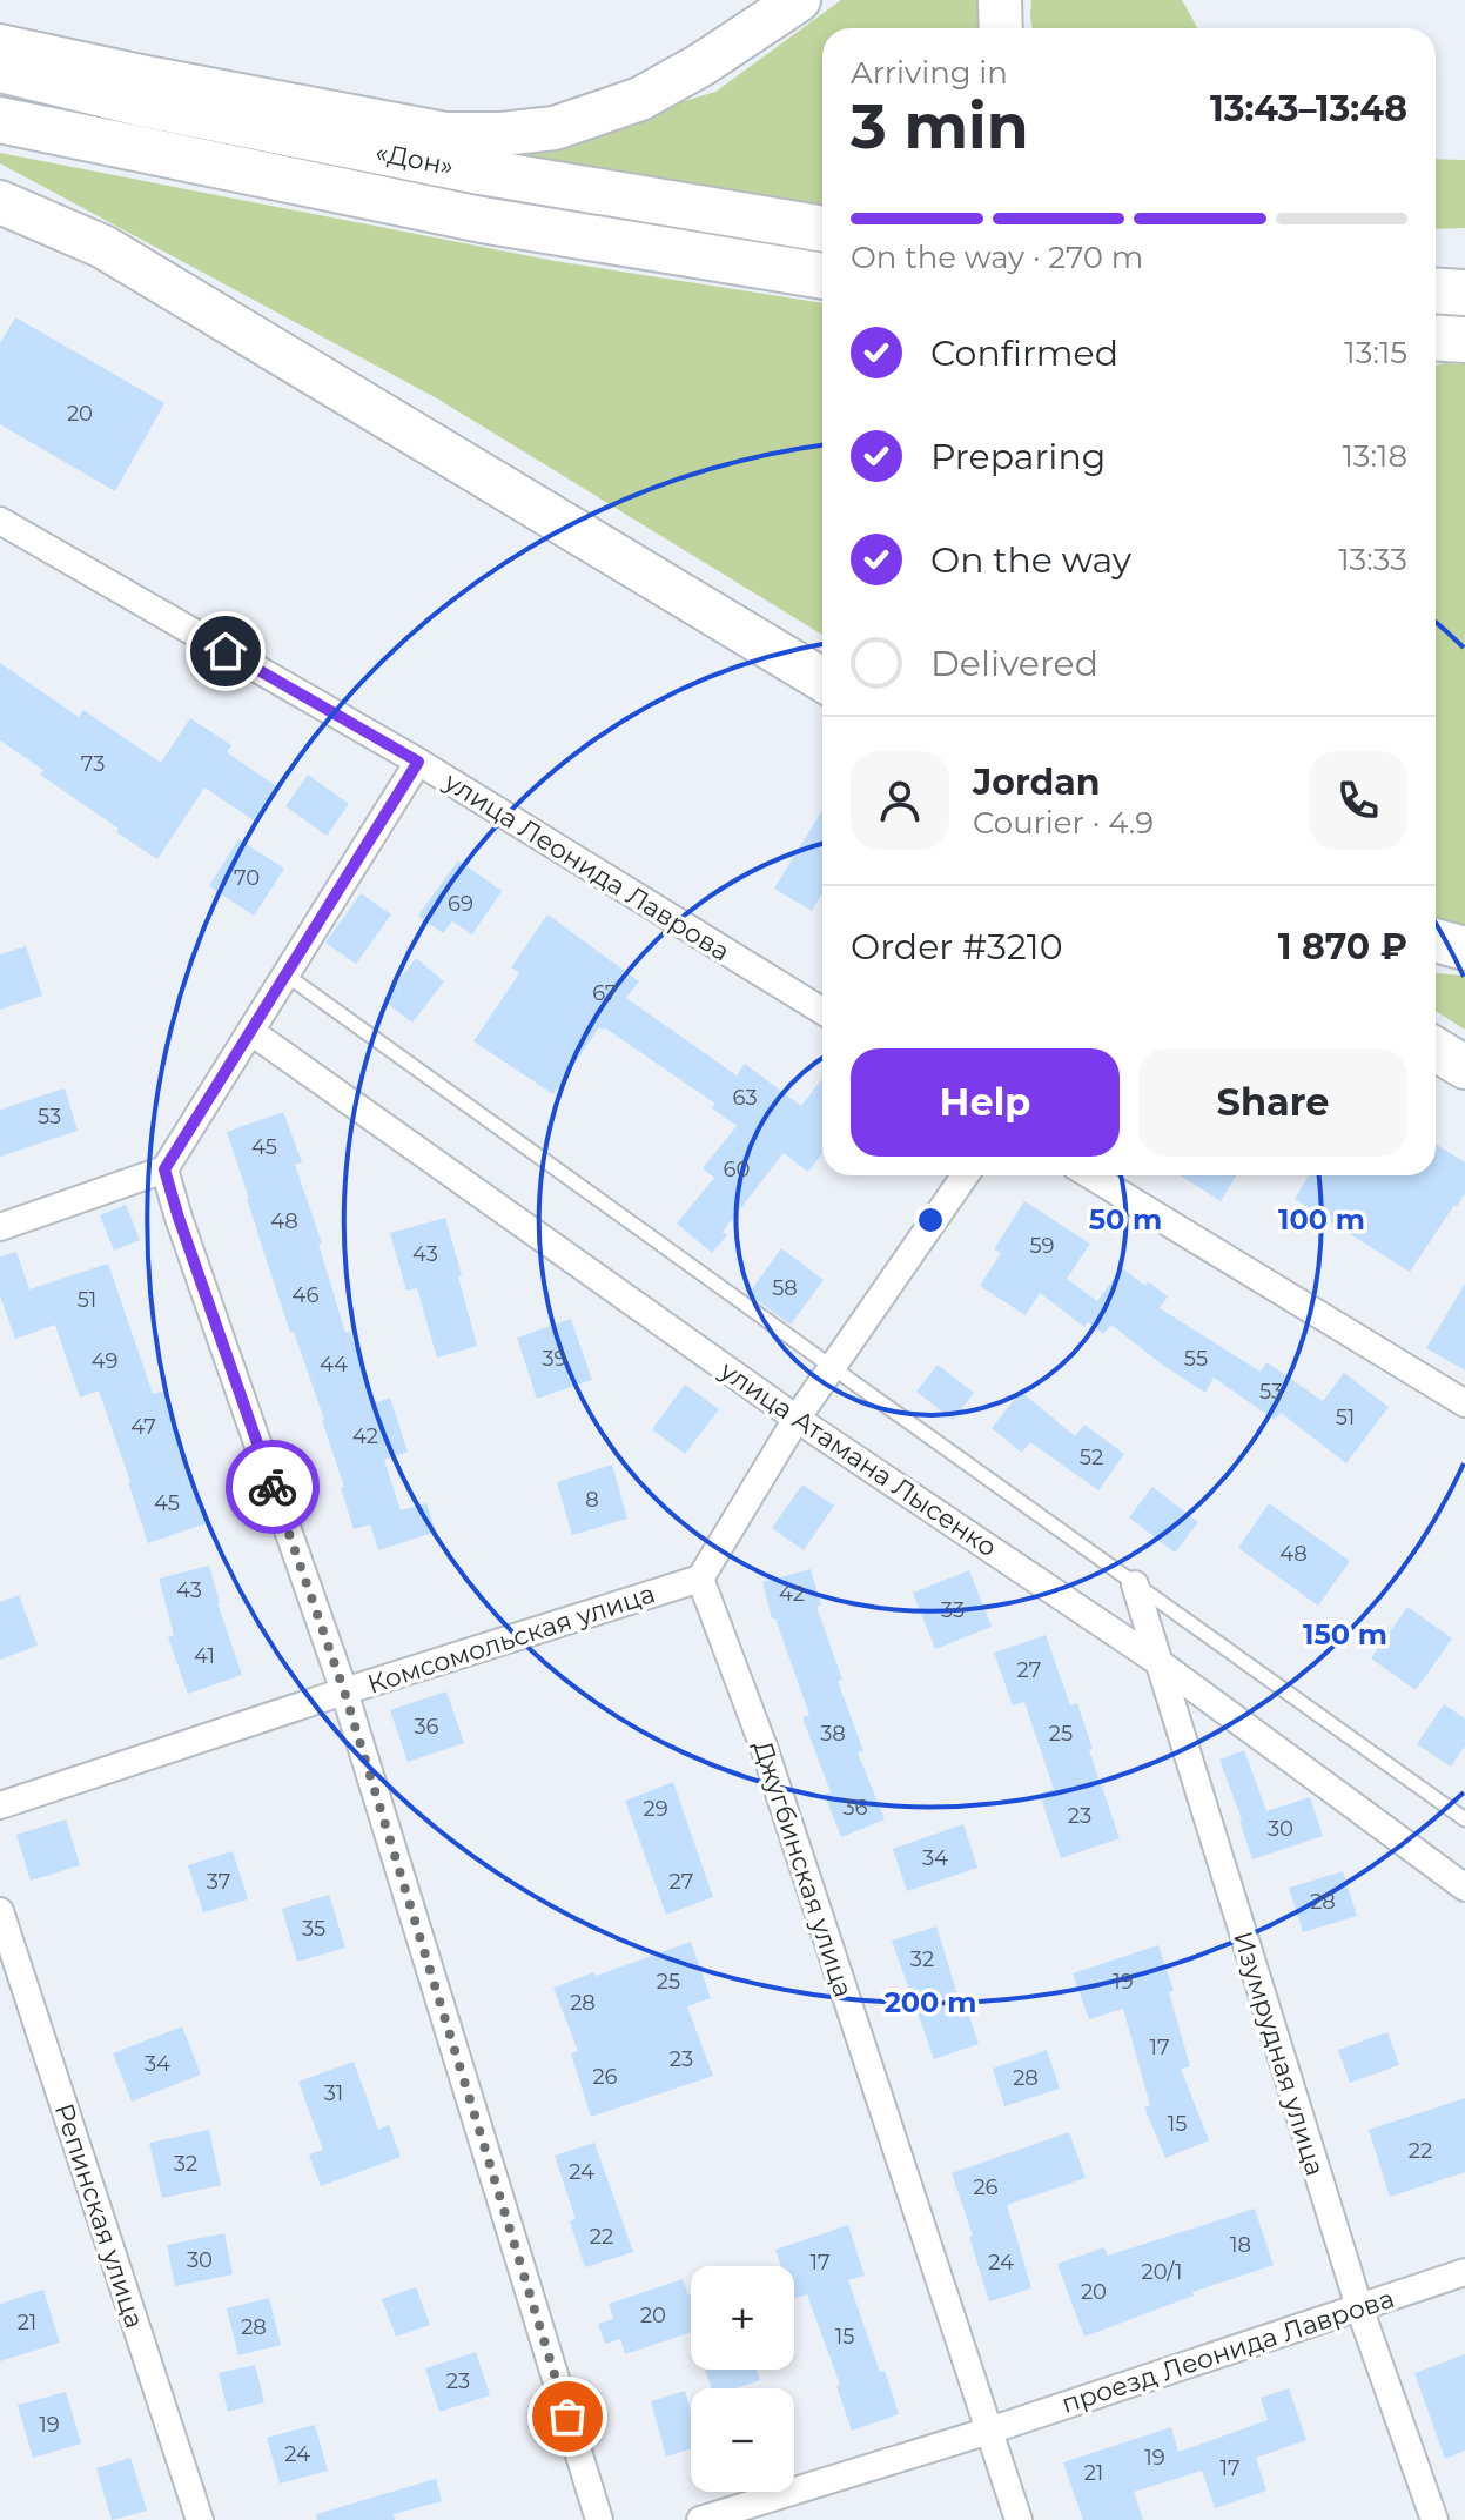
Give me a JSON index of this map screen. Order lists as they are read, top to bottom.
{
  "streets": {
    "highway": ["«Дон»"],
    "street": [
      "улица Леонида Лаврова",
      "улица Атамана Лысенко",
      "Комсомольская улица",
      "Джугбинская улица",
      "Изумрудная улица",
      "Репинская улица",
      "проезд Леонида Лаврова"
    ]
  },
  "crossings": [
    ["улица Атамана Лысенко", "Изумрудная улица"],
    ["Комсомольская улица", "Джугбинская улица"],
    ["Джугбинская улица", "проезд Леонида Лаврова"],
    ["Изумрудная улица", "проезд Леонида Лаврова"]
  ],
  "house_numbers": [
    "20",
    "73",
    "70",
    "69",
    "67",
    "63",
    "53",
    "45",
    "60",
    "48",
    "59",
    "43",
    "58",
    "46",
    "51",
    "39",
    "55",
    "49",
    "44",
    "53",
    "51",
    "47",
    "42",
    "52",
    "8",
    "45",
    "48",
    "43",
    "42",
    "33",
    "41",
    "27",
    "36",
    "38",
    "25",
    "36",
    "29",
    "23",
    "30",
    "34",
    "37",
    "27",
    "28",
    "35",
    "32",
    "25",
    "19",
    "28",
    "17",
    "23",
    "34",
    "26",
    "28",
    "31",
    "15",
    "22",
    "32",
    "24",
    "26",
    "22",
    "18",
    "30",
    "17",
    "24",
    "20/1",
    "20",
    "20",
    "21",
    "28",
    "15",
    "23",
    "19",
    "24",
    "19",
    "17",
    "21"
  ],
  "page": {
    "heading": ["3 min", "Arriving in", "13:43–13:48"],
    "panel": [
      "Jordan",
      "Courier · 4.9",
      "Order #3210",
      "1 870 ₽"
    ],
    "bar": "On the way · 270 m",
    "list": [
      ["Confirmed", "13:15"],
      ["Preparing", "13:18"],
      ["On the way", "13:33"],
      "Delivered"
    ],
    "buttons": ["Help", "Share"],
    "map_buttons": ["+", "−"]
  },
  "rings": [
    "50 m",
    "100 m",
    "150 m",
    "200 m"
  ]
}
